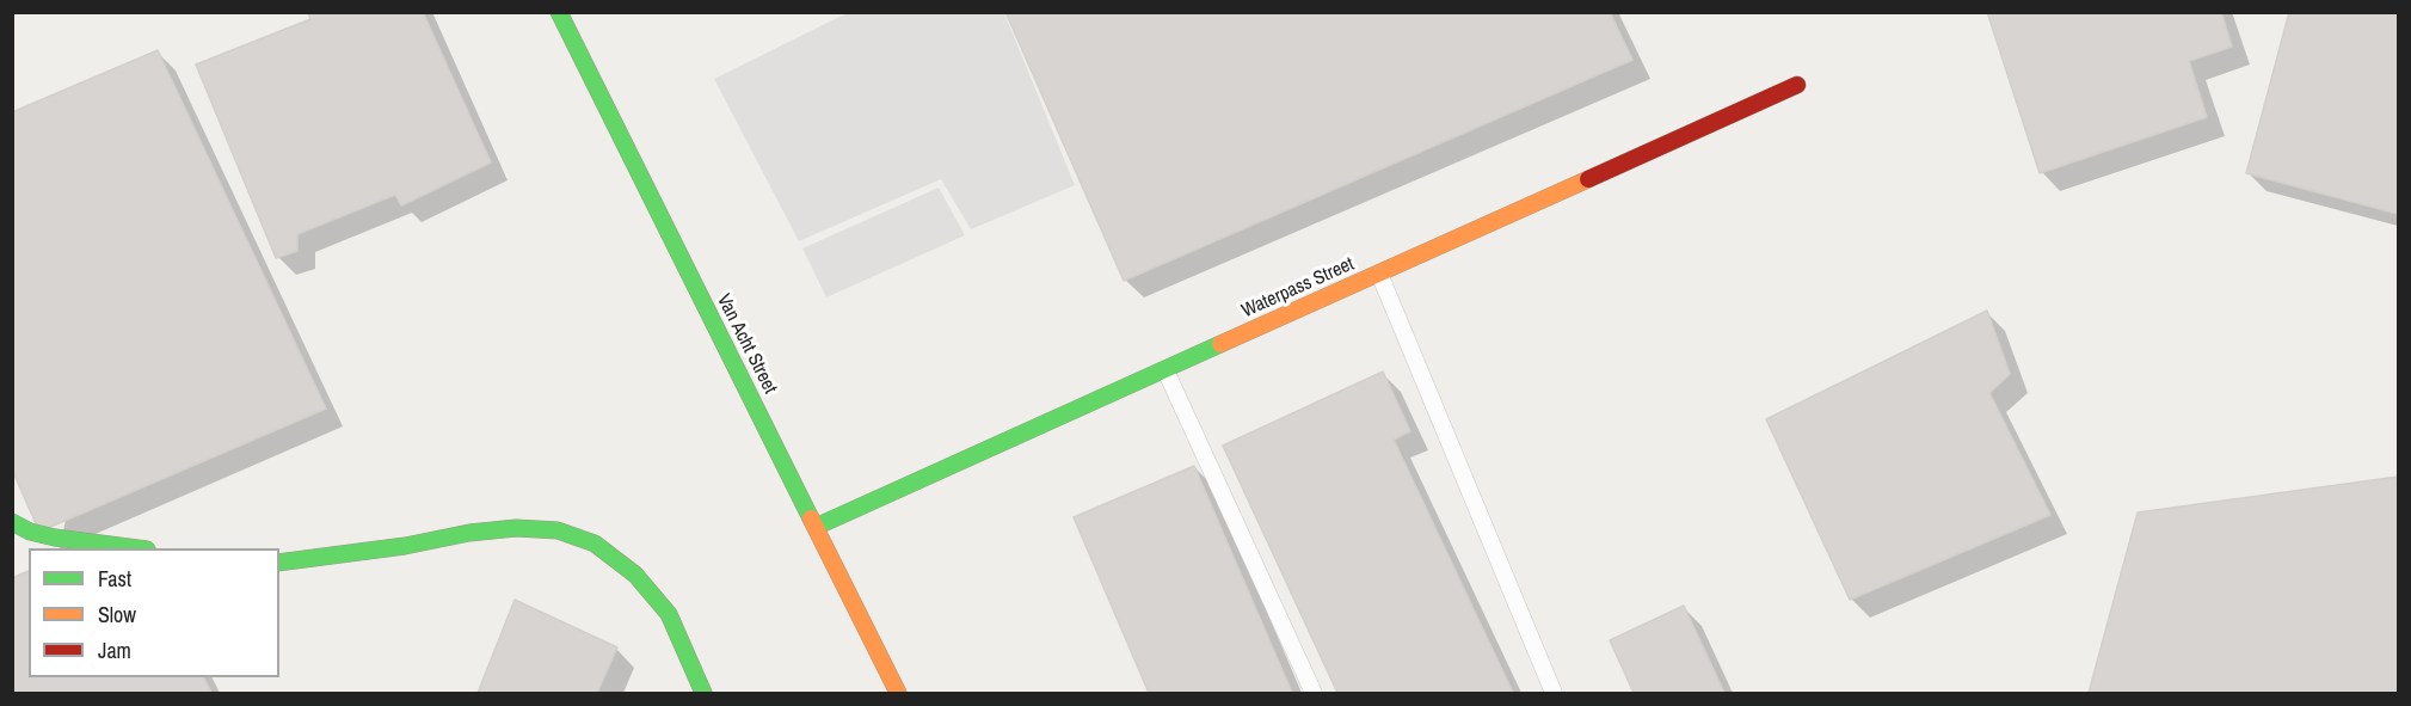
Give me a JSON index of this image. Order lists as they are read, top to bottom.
{
  "streets": {
    "street": ["Waterpass Street", "Van Acht Street"]
  },
  "crossings": [
    ["Waterpass Street", "Van Acht Street"]
  ],
  "legend": ["Fast", "Slow", "Jam"]
}
